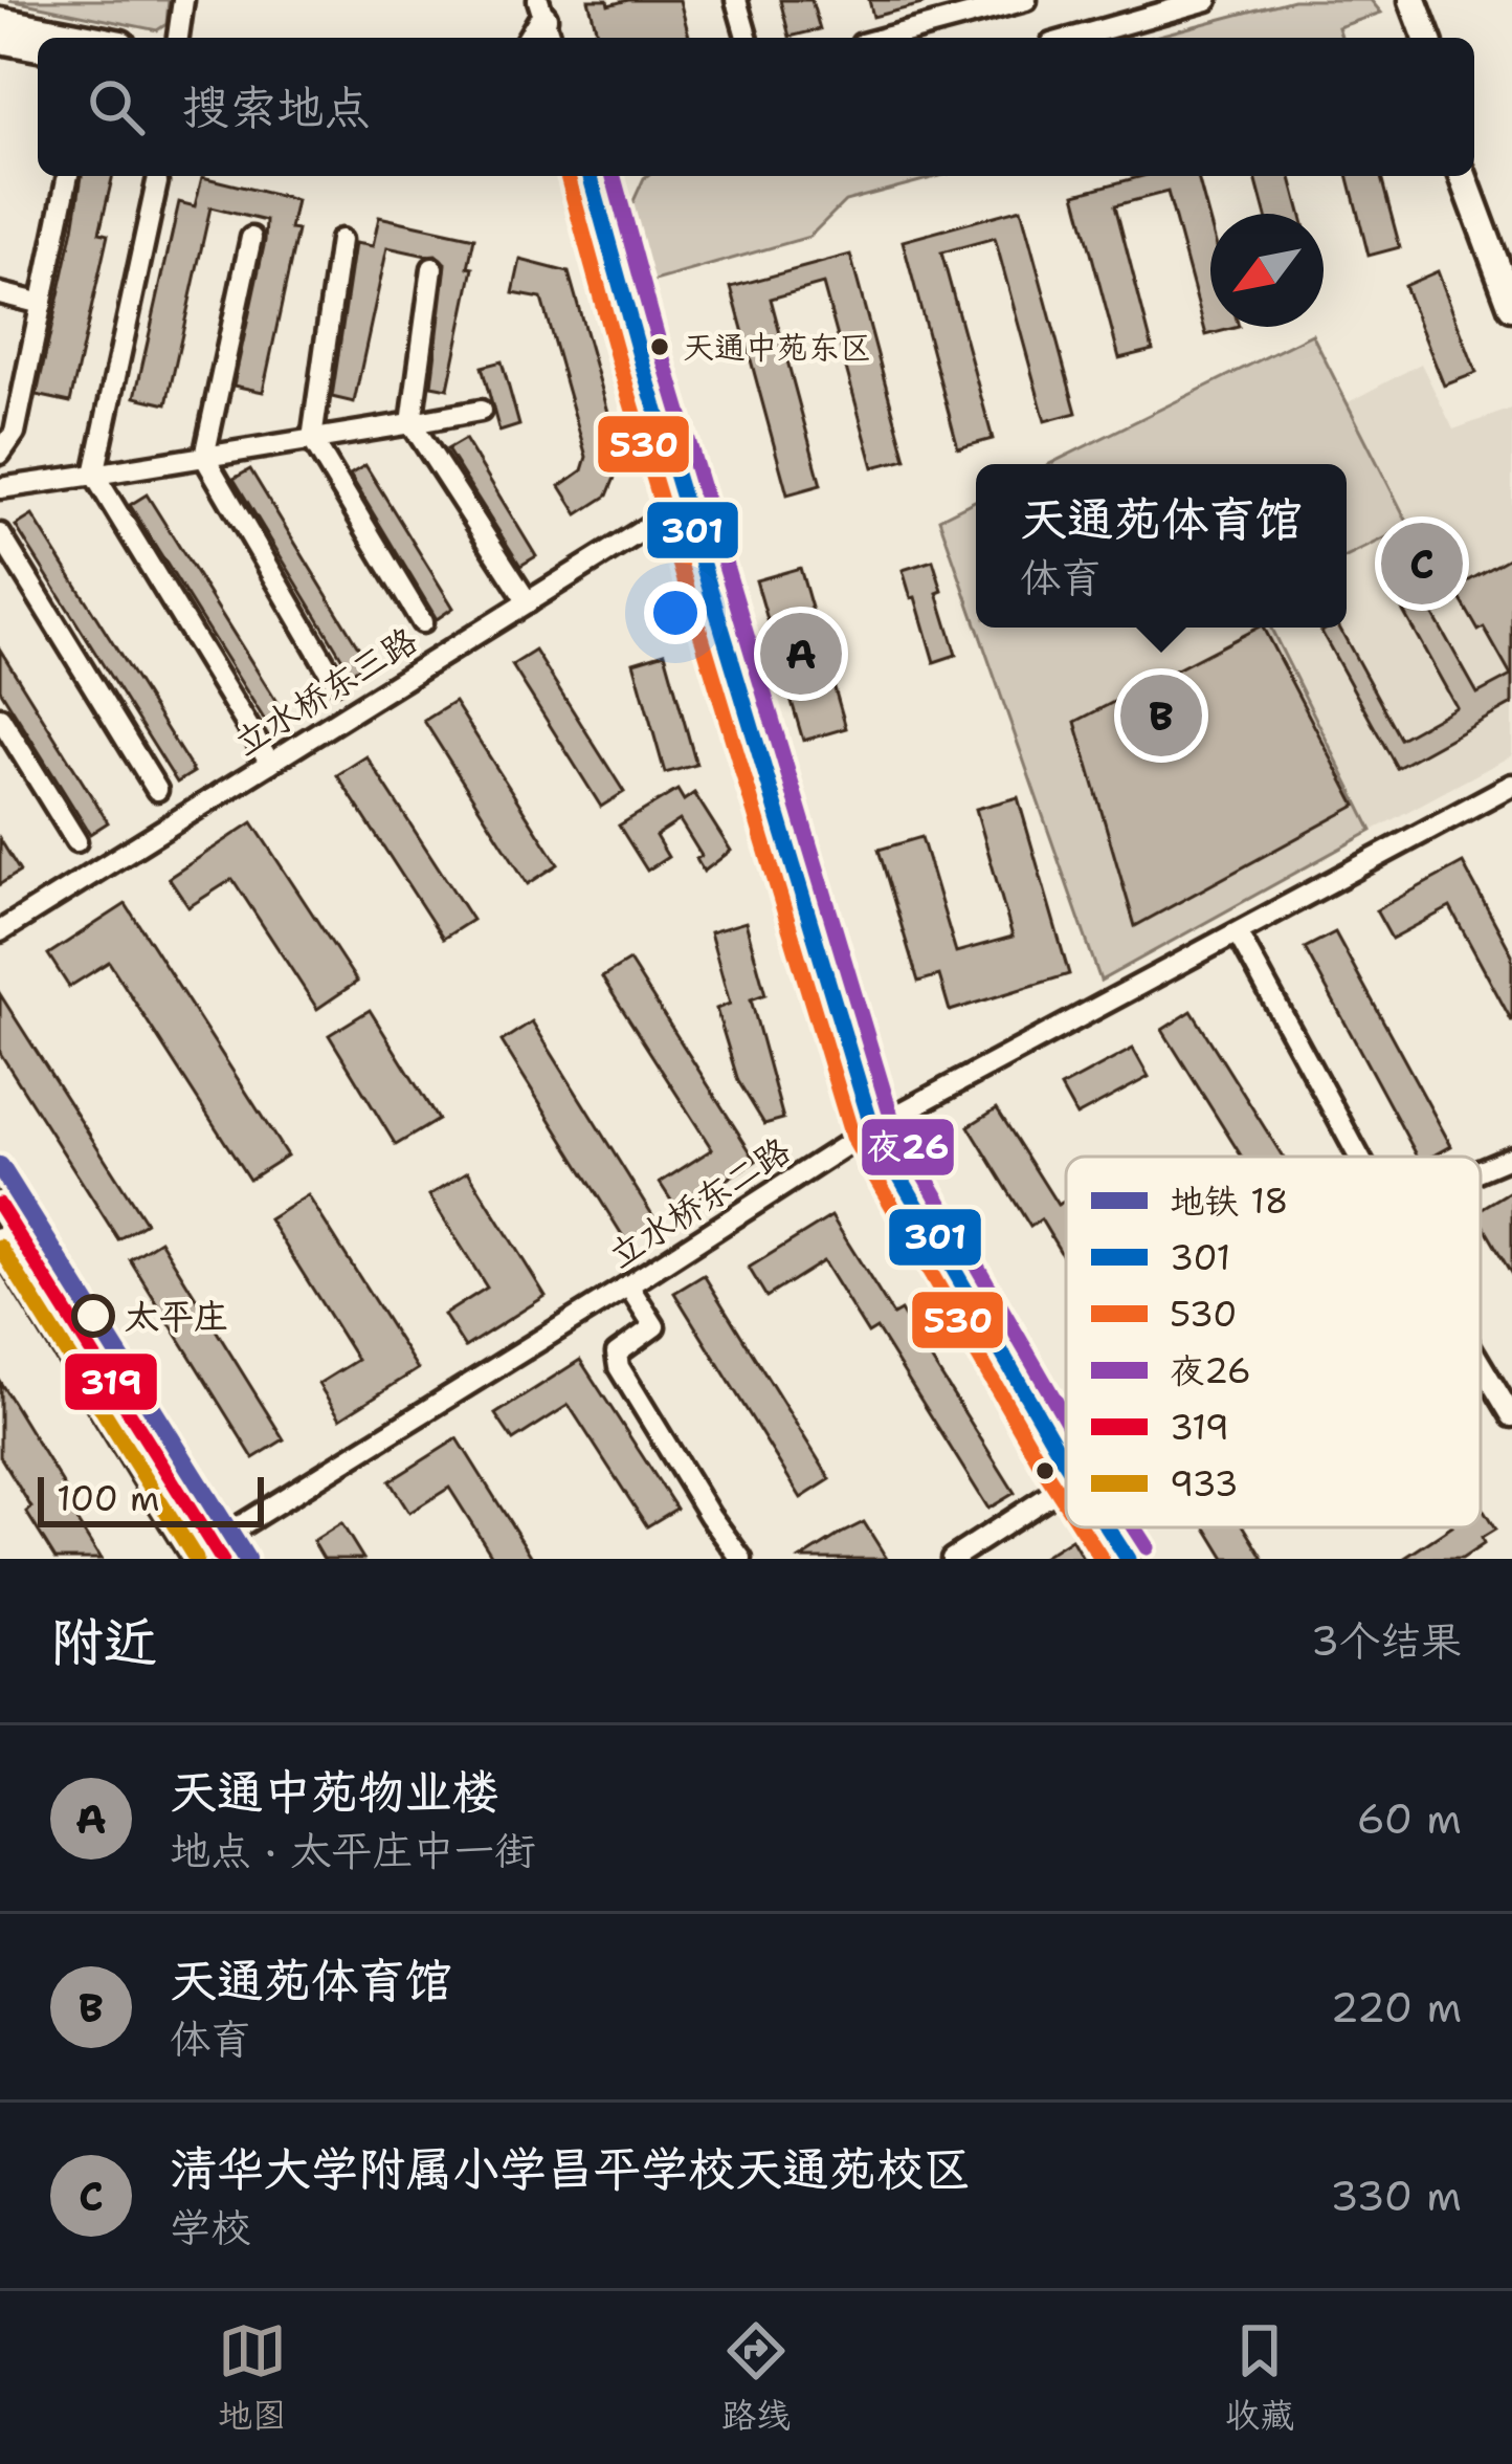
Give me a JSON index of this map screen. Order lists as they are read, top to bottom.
{
  "streets": {
    "street": ["立水桥东三路", "立水桥东二路"]
  },
  "places": ["天通中苑东区", "太平庄"],
  "lines": [
    "transit line 301",
    "transit line 530",
    "transit line 夜26",
    "metro line 18",
    "transit line 319",
    "transit line 933"
  ],
  "legend": [
    "地铁 18",
    "301",
    "530",
    "夜26",
    "319",
    "933"
  ],
  "scale_bar": "100 m",
  "north": "bottom left",
  "page": {
    "search": "搜索地点",
    "popup": ["天通苑体育馆", "体育"],
    "pins": ["C", "A", "B"],
    "scale": "100 m",
    "heading": ["附近", "3个结果"],
    "list": [
      {
        "mark": "A",
        "name": "天通中苑物业楼",
        "note": "地点 · 太平庄中一街",
        "value": "60 m"
      },
      {
        "mark": "B",
        "name": "天通苑体育馆",
        "note": "体育",
        "value": "220 m"
      },
      {
        "mark": "C",
        "name": "清华大学附属小学昌平学校天通苑校区",
        "note": "学校",
        "value": "330 m"
      }
    ],
    "nav": ["地图", "路线", "收藏"]
  }
}
